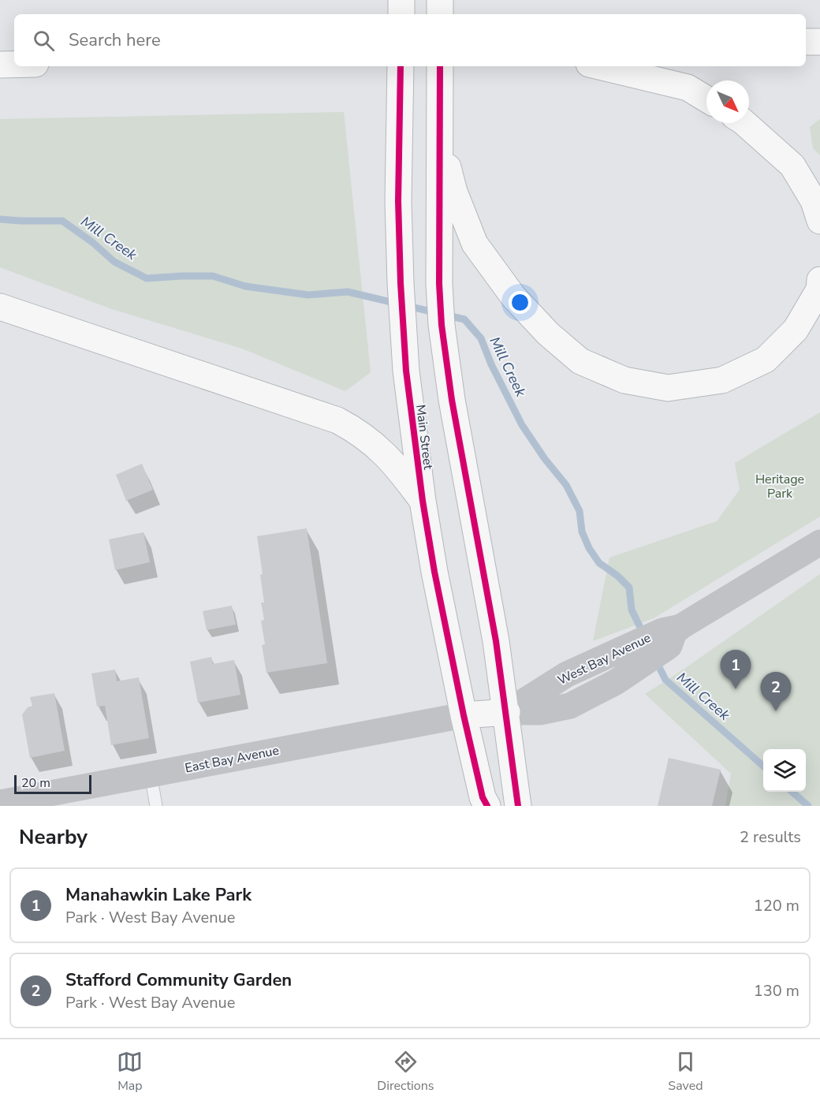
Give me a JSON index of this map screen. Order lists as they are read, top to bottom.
{
  "streets": {
    "highway": ["Main Street", "West Bay Avenue"],
    "street": ["East Bay Avenue"]
  },
  "crossings": [
    ["Main Street", "West Bay Avenue"],
    ["Main Street", "East Bay Avenue"],
    ["West Bay Avenue", "East Bay Avenue"]
  ],
  "water": ["Mill Creek"],
  "parks": ["Heritage Park"],
  "scale_bar": "20 m",
  "north": "bottom right",
  "page": {
    "search": "Search here",
    "pins": ["1", "2"],
    "scale": "20 m",
    "heading": ["Nearby", "2 results"],
    "list": [
      {
        "mark": "1",
        "name": "Manahawkin Lake Park",
        "note": "Park · West Bay Avenue",
        "value": "120 m"
      },
      {
        "mark": "2",
        "name": "Stafford Community Garden",
        "note": "Park · West Bay Avenue",
        "value": "130 m"
      }
    ],
    "nav": ["Map", "Directions", "Saved"]
  }
}
